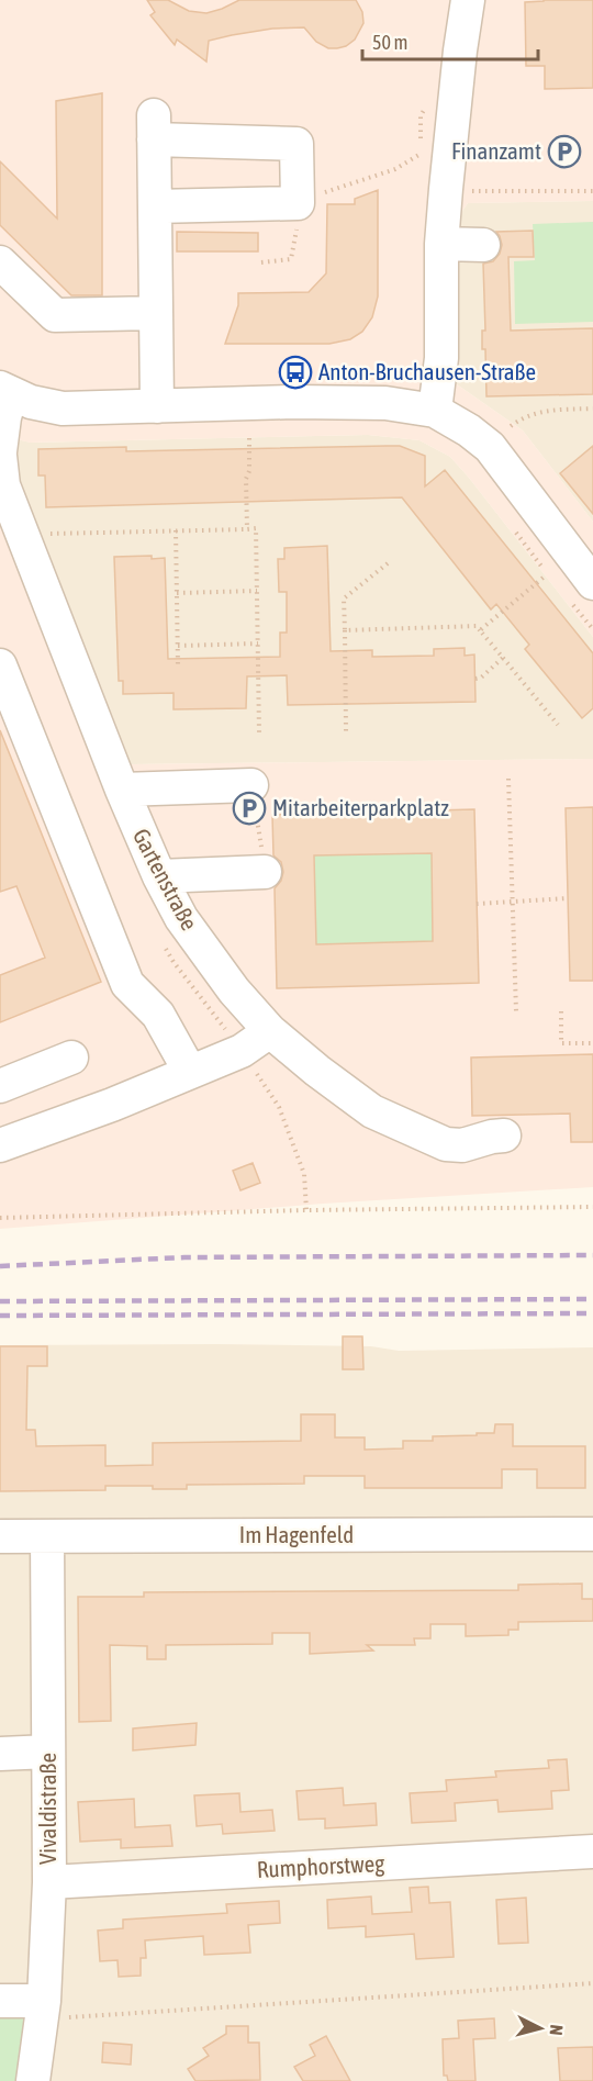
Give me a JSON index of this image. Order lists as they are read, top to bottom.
{
  "streets": {
    "street": [
      "Gartenstraße",
      "Im Hagenfeld",
      "Vivaldistraße",
      "Rumphorstweg"
    ]
  },
  "crossings": [
    ["Im Hagenfeld", "Vivaldistraße"],
    ["Vivaldistraße", "Rumphorstweg"]
  ],
  "places": {
    "parking": ["Finanzamt", "Mitarbeiterparkplatz"],
    "bus stop": ["Anton-Bruchausen-Straße"]
  },
  "scale_bar": "50 m",
  "north": "right"
}
